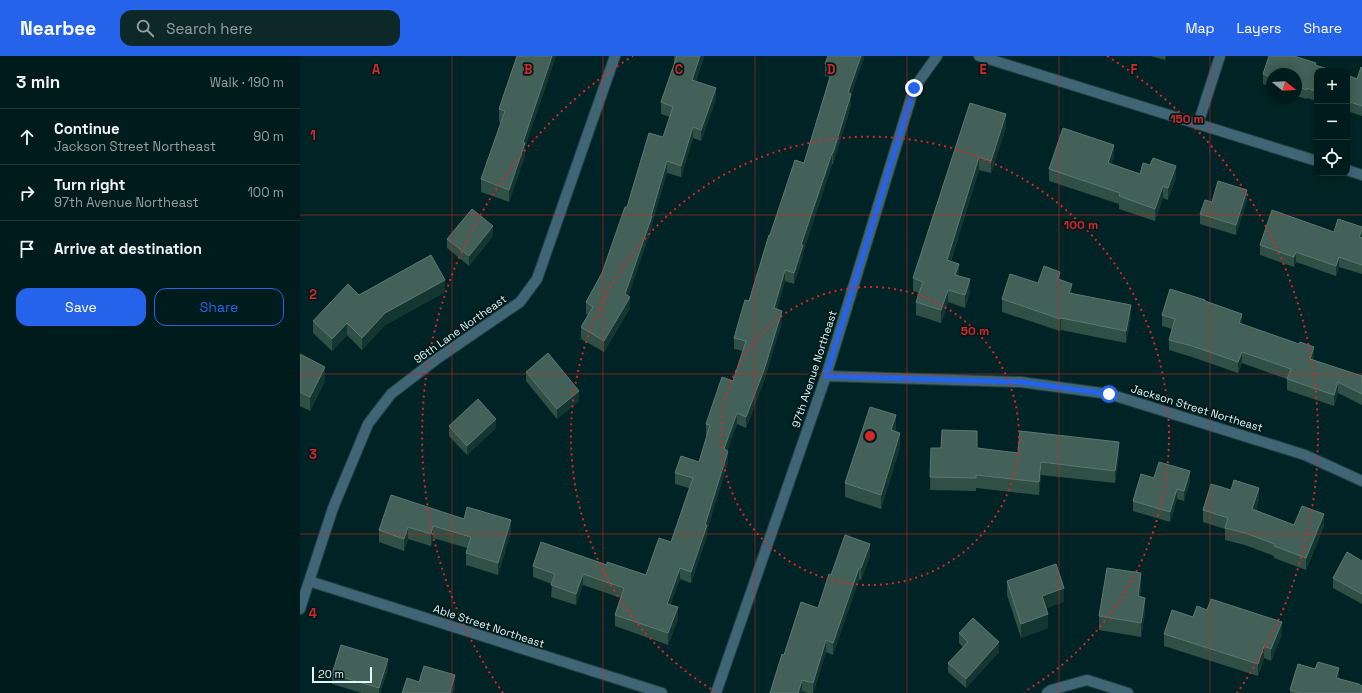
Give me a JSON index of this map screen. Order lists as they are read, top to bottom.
{
  "streets": {
    "street": [
      "96th Lane Northeast",
      "97th Avenue Northeast",
      "Jackson Street Northeast",
      "Able Street Northeast"
    ]
  },
  "crossings": [
    ["96th Lane Northeast", "Able Street Northeast"],
    ["97th Avenue Northeast", "Jackson Street Northeast"]
  ],
  "scale_bar": "20 m",
  "north": "right",
  "page": {
    "header": "Nearbee",
    "search": "Search here",
    "nav": ["Map", "Layers", "Share"],
    "heading": ["3 min", "Walk · 190 m"],
    "map_buttons": ["+", "−"],
    "list": [
      ["Continue", "Jackson Street Northeast", "90 m"],
      ["Turn right", "97th Avenue Northeast", "100 m"],
      "Arrive at destination"
    ],
    "buttons": ["Save", "Share"],
    "scale": "20 m"
  },
  "grid": {
    "columns": [
      "A",
      "B",
      "C",
      "D",
      "E",
      "F"
    ],
    "rows": [
      "1",
      "2",
      "3",
      "4"
    ]
  },
  "rings": ["150 m", "100 m", "50 m"]
}
